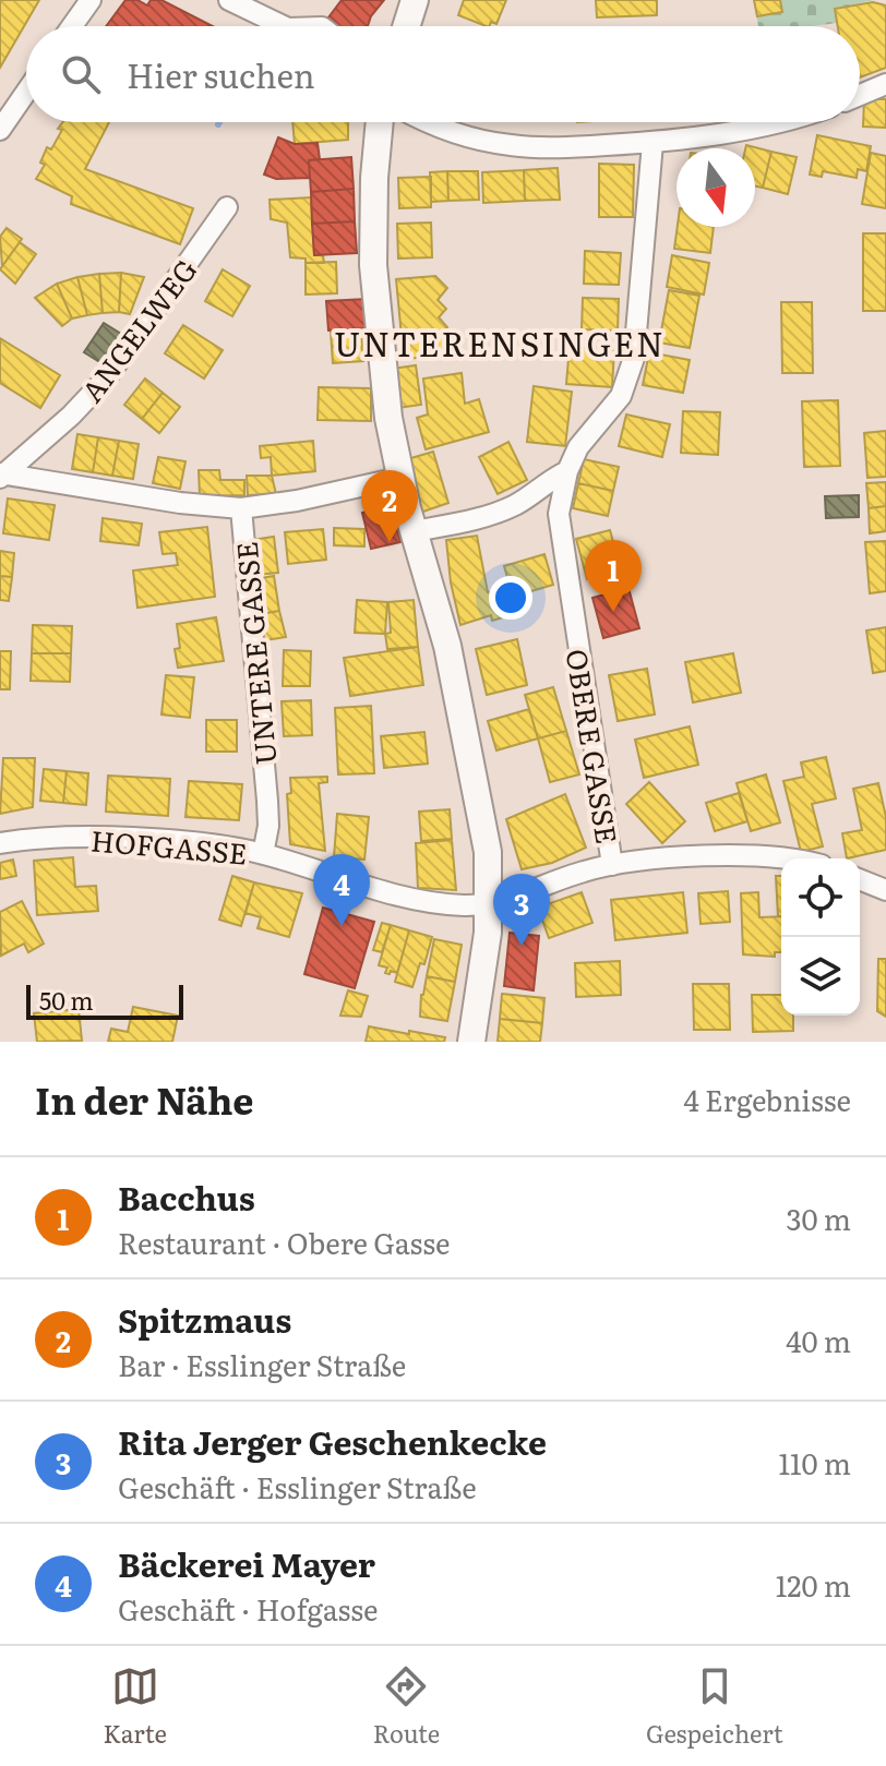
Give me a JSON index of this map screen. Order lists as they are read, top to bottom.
{
  "streets": {
    "street": [
      "ANGELWEG",
      "UNTERE GASSE",
      "OBERE GASSE",
      "HOFGASSE"
    ]
  },
  "crossings": [
    ["UNTERE GASSE", "HOFGASSE"]
  ],
  "districts": ["UNTERENSINGEN"],
  "scale_bar": "50 m",
  "north": "bottom",
  "page": {
    "search": "Hier suchen",
    "pins": [
      "2",
      "1",
      "4",
      "3"
    ],
    "scale": "50 m",
    "heading": ["In der Nähe", "4 Ergebnisse"],
    "list": [
      {
        "mark": "1",
        "name": "Bacchus",
        "note": "Restaurant · Obere Gasse",
        "value": "30 m"
      },
      {
        "mark": "2",
        "name": "Spitzmaus",
        "note": "Bar · Esslinger Straße",
        "value": "40 m"
      },
      {
        "mark": "3",
        "name": "Rita Jerger Geschenkecke",
        "note": "Geschäft · Esslinger Straße",
        "value": "110 m"
      },
      {
        "mark": "4",
        "name": "Bäckerei Mayer",
        "note": "Geschäft · Hofgasse",
        "value": "120 m"
      }
    ],
    "nav": ["Karte", "Route", "Gespeichert"]
  }
}
